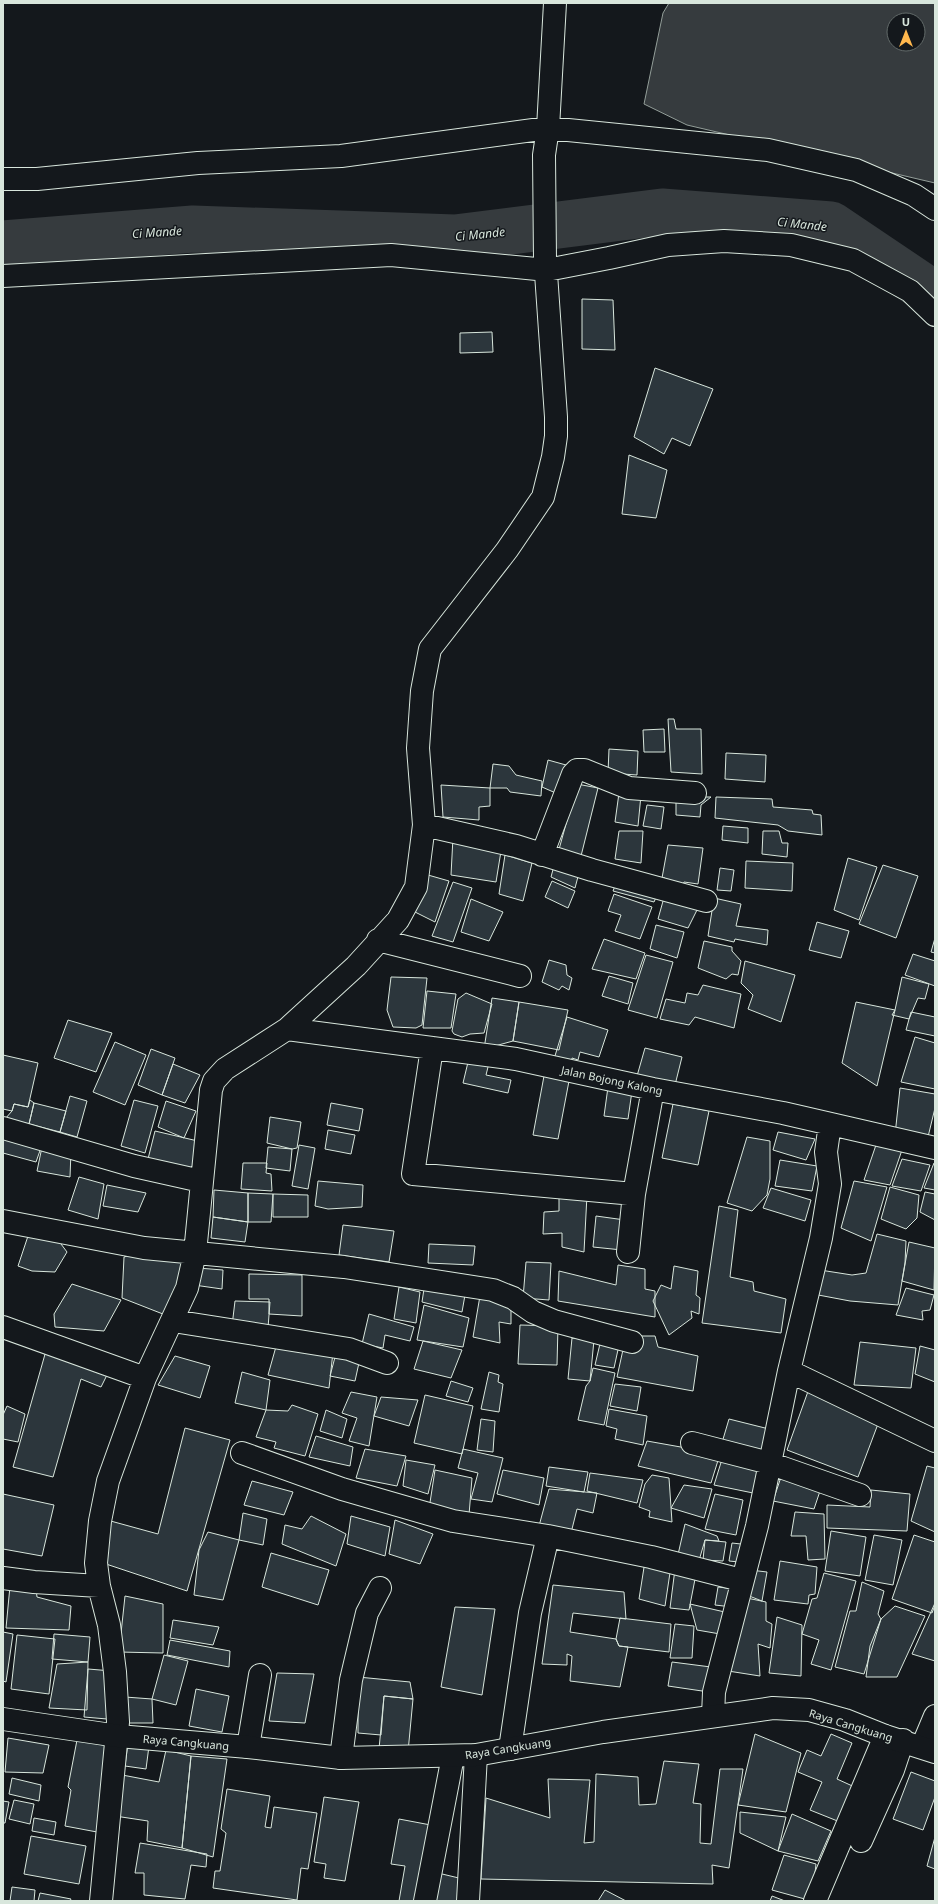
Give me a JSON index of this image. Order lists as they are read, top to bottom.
{
  "streets": {
    "street": ["Jalan Bojong Kalong", "Raya Cangkuang"]
  },
  "water": ["Ci Mande"],
  "north": "top"
}
